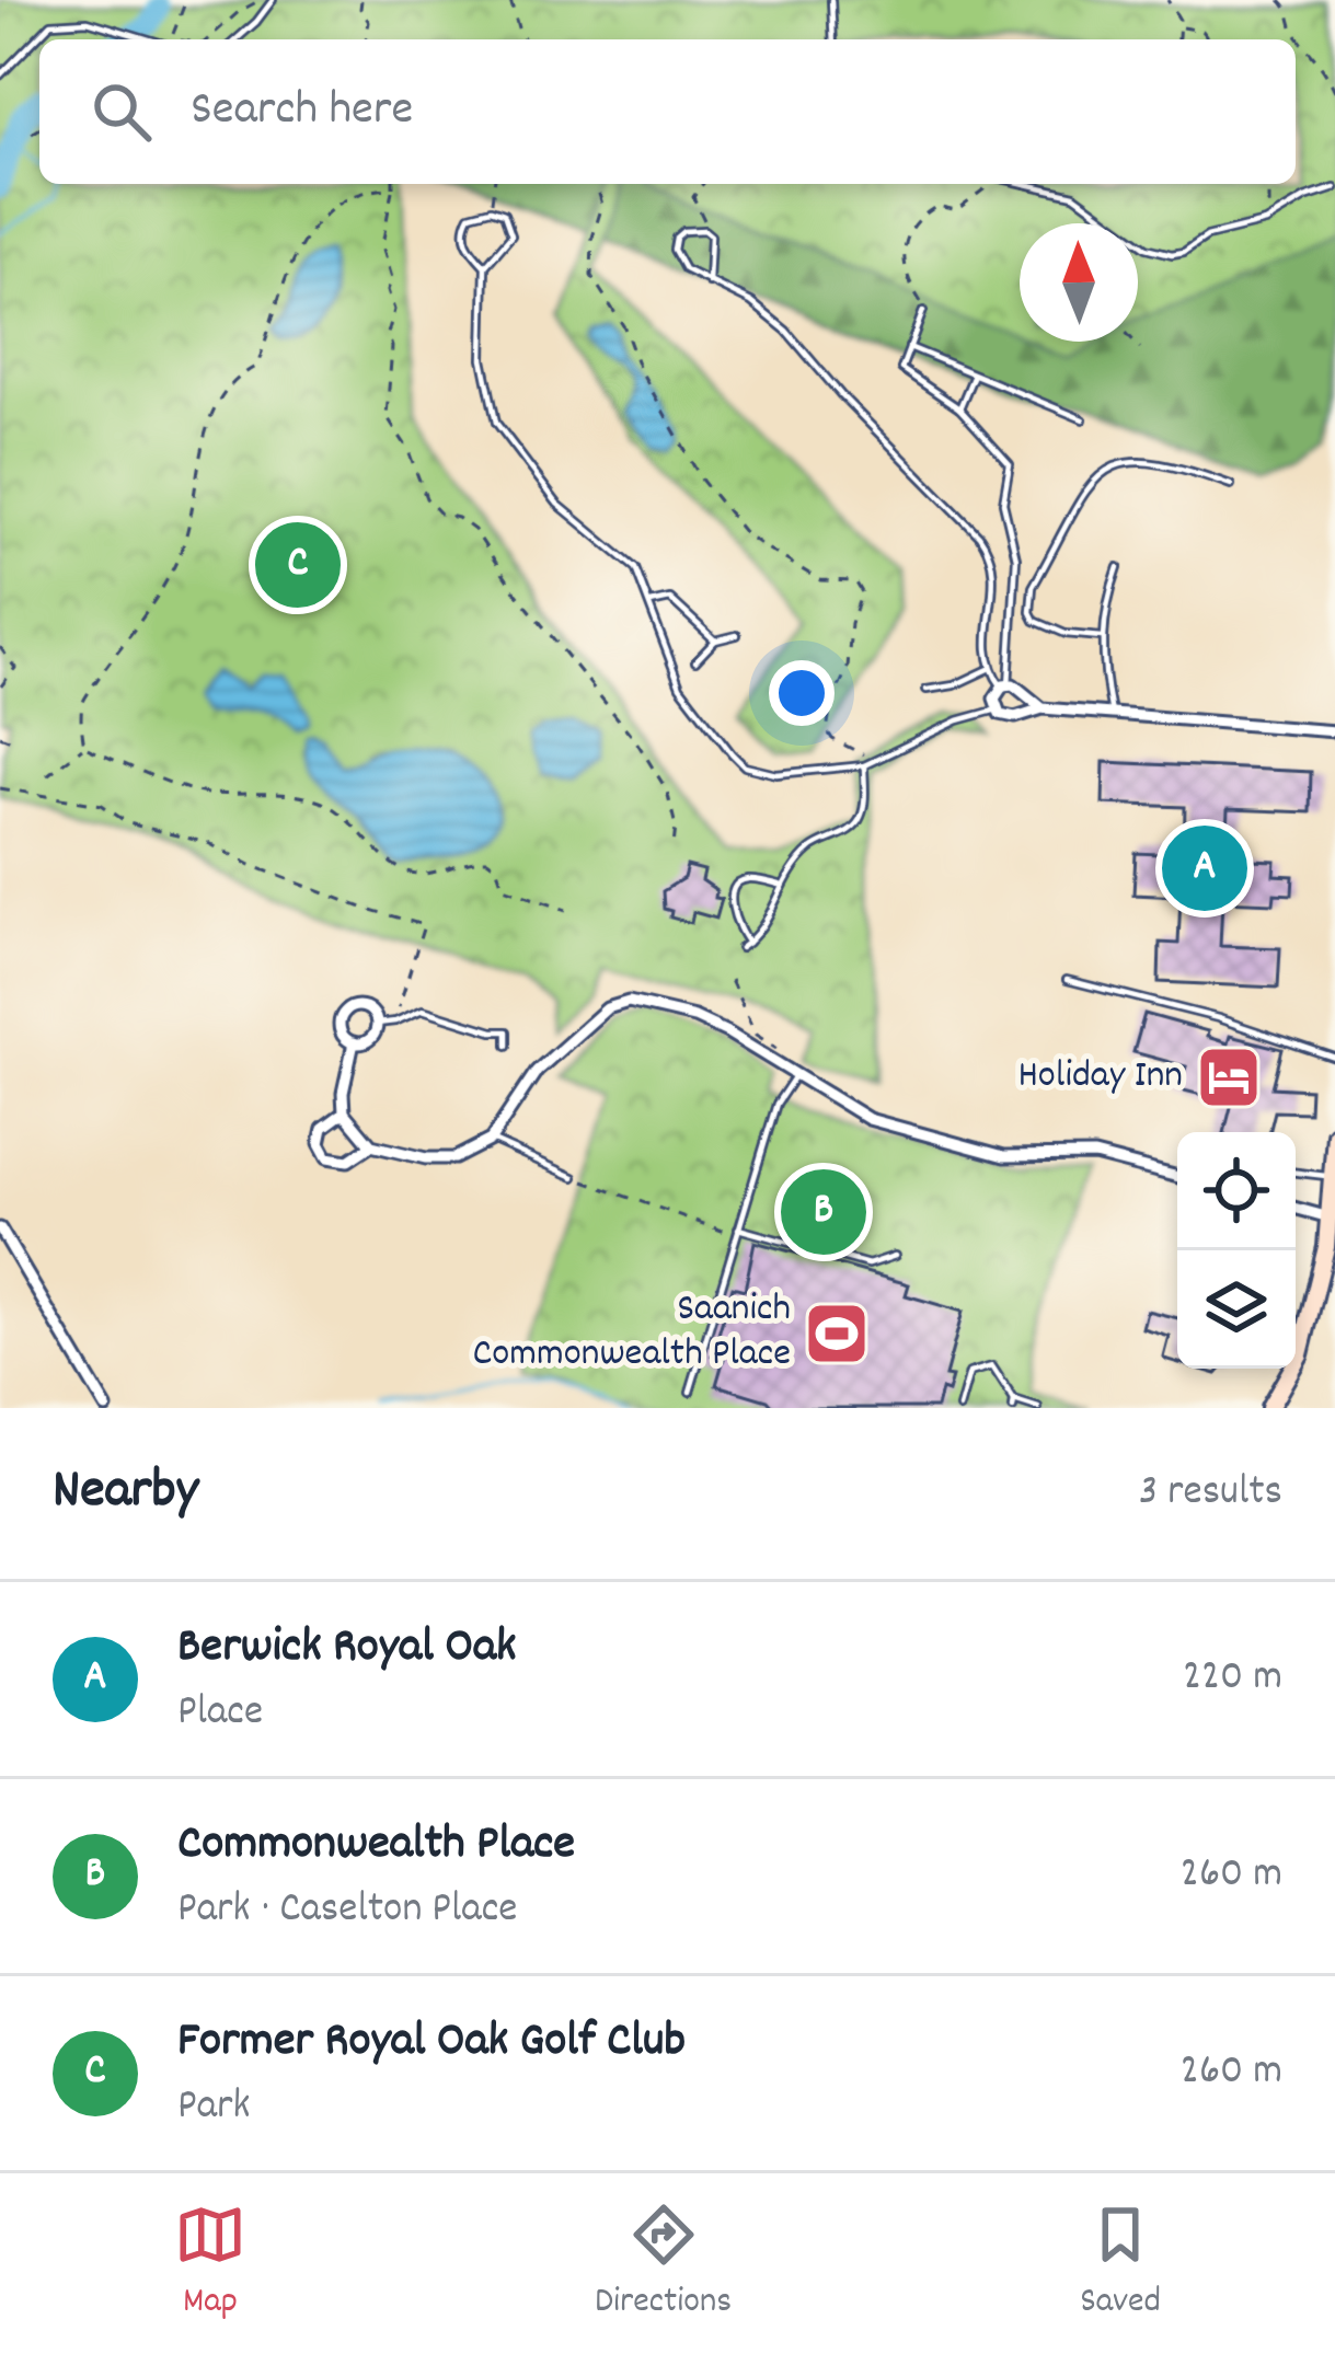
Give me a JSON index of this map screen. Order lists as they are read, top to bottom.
{
  "places": {
    "hotel": ["Holiday Inn"],
    "sports": ["Saanich Commonwealth Place"]
  },
  "north": "top",
  "page": {
    "search": "Search here",
    "pins": ["C", "A", "B"],
    "heading": ["Nearby", "3 results"],
    "list": [
      {
        "mark": "A",
        "name": "Berwick Royal Oak",
        "note": "Place",
        "value": "220 m"
      },
      {
        "mark": "B",
        "name": "Commonwealth Place",
        "note": "Park · Caselton Place",
        "value": "260 m"
      },
      {
        "mark": "C",
        "name": "Former Royal Oak Golf Club",
        "note": "Park",
        "value": "260 m"
      }
    ],
    "nav": ["Map", "Directions", "Saved"]
  }
}
